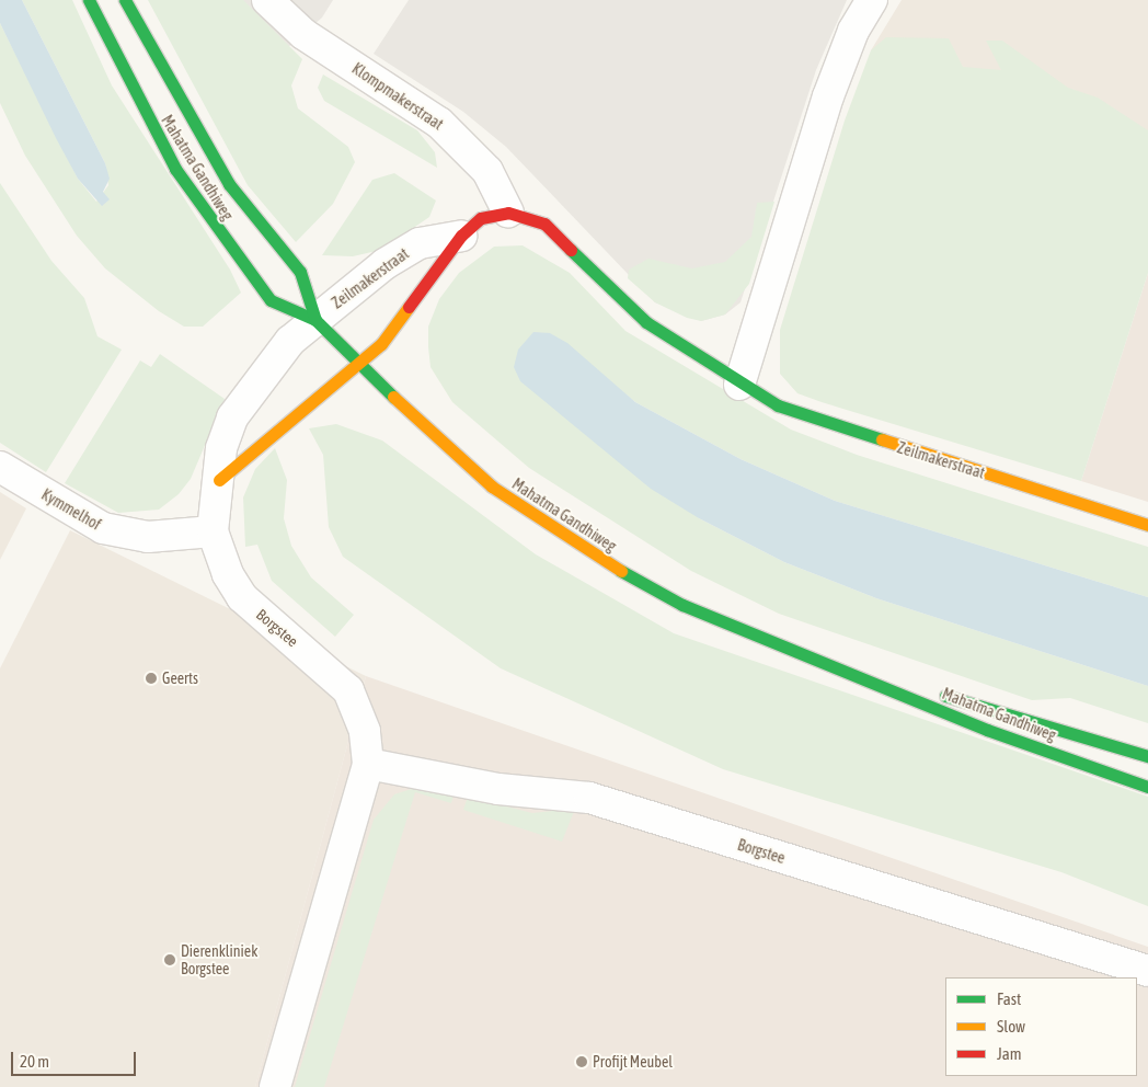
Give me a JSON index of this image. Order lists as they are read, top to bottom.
{
  "streets": {
    "street": [
      "Klompmakerstraat",
      "Mahatma Gandhiweg",
      "Zeilmakerstraat",
      "Kymmelhof",
      "Borgstee"
    ]
  },
  "crossings": [
    ["Klompmakerstraat", "Zeilmakerstraat"],
    ["Mahatma Gandhiweg", "Zeilmakerstraat"],
    ["Mahatma Gandhiweg", "Borgstee"],
    ["Zeilmakerstraat", "Borgstee"],
    ["Kymmelhof", "Borgstee"]
  ],
  "places": ["Geerts", "Dierenkliniek Borgstee", "Profijt Meubel"],
  "legend": ["Fast", "Slow", "Jam"],
  "scale_bar": "20 m"
}
